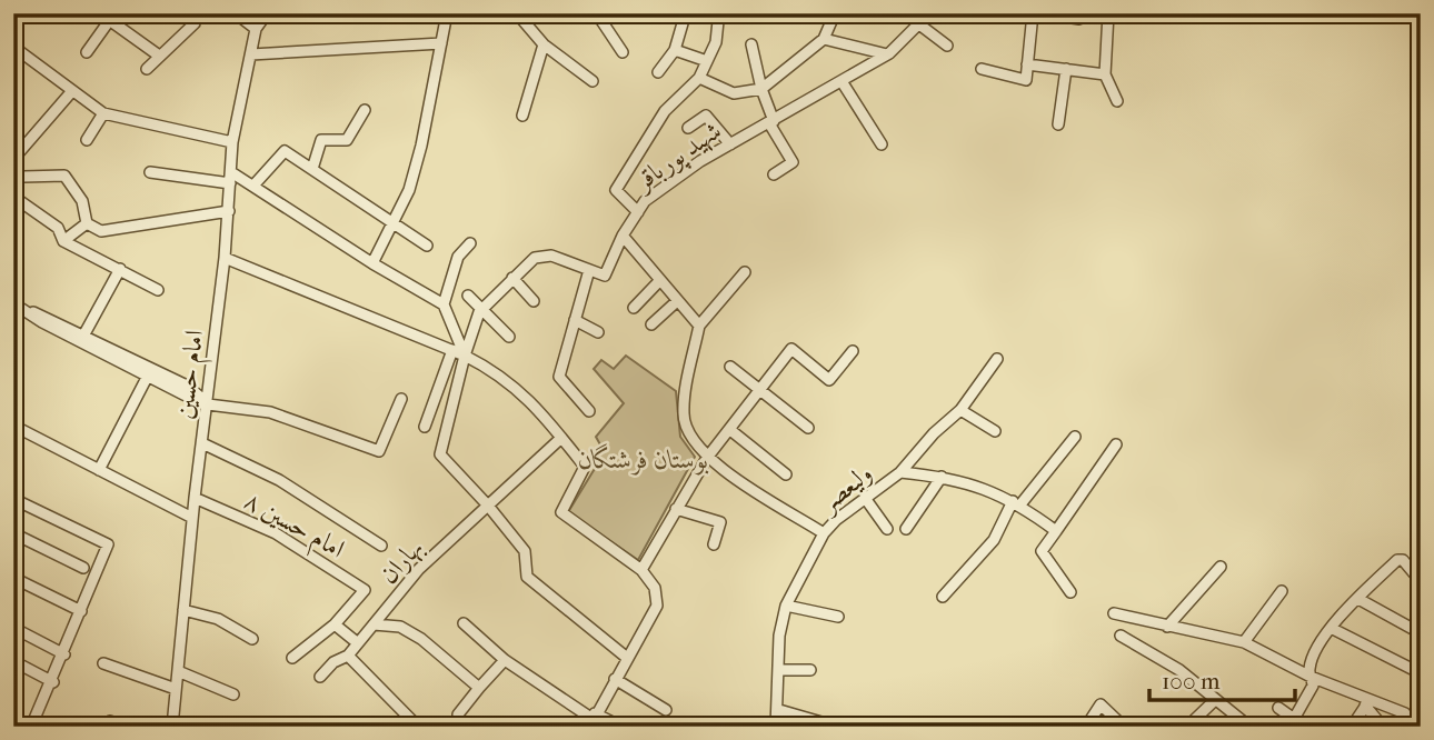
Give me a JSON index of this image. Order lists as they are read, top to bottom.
{
  "streets": {
    "street": [
      "شهید پورباقر",
      "امام حسین",
      "ولیعصر",
      "امام حسین ۸",
      "بهاران"
    ]
  },
  "crossings": [
    ["امام حسین", "امام حسین ۸"]
  ],
  "parks": ["بوستان فرشتگان"],
  "scale_bar": "100 m"
}
